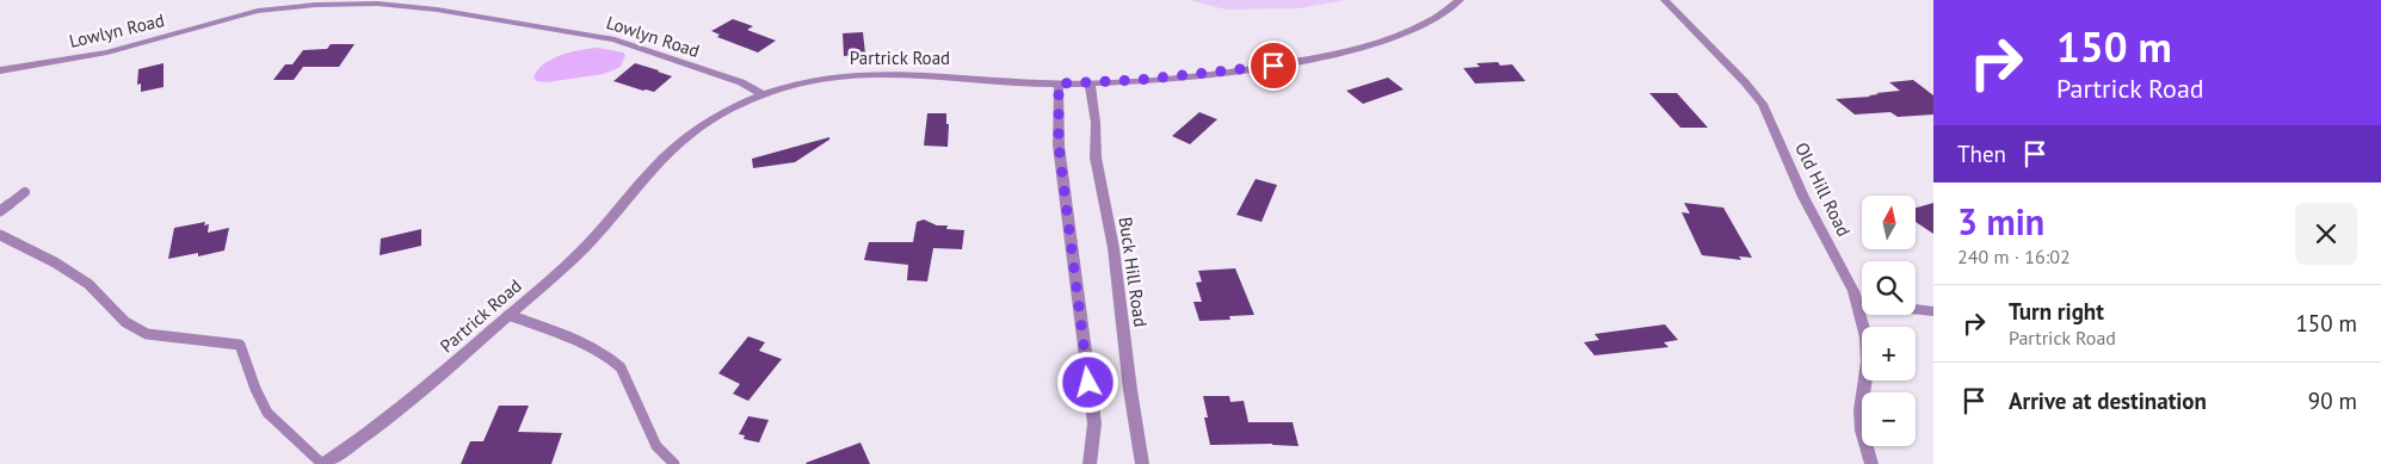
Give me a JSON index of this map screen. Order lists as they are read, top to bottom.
{
  "streets": {
    "street": [
      "Lowlyn Road",
      "Partrick Road",
      "Old Hill Road",
      "Buck Hill Road"
    ]
  },
  "crossings": [
    ["Lowlyn Road", "Partrick Road"],
    ["Partrick Road", "Buck Hill Road"]
  ],
  "north": "top",
  "page": {
    "turn": ["150 m", "Partrick Road"],
    "then": "Then",
    "heading": ["3 min", "240 m · 16:02"],
    "map_buttons": ["+", "−"],
    "list": [
      {
        "name": "Turn right",
        "note": "Partrick Road",
        "value": "150 m"
      },
      {
        "name": "Arrive at destination",
        "value": "90 m"
      }
    ]
  }
}
